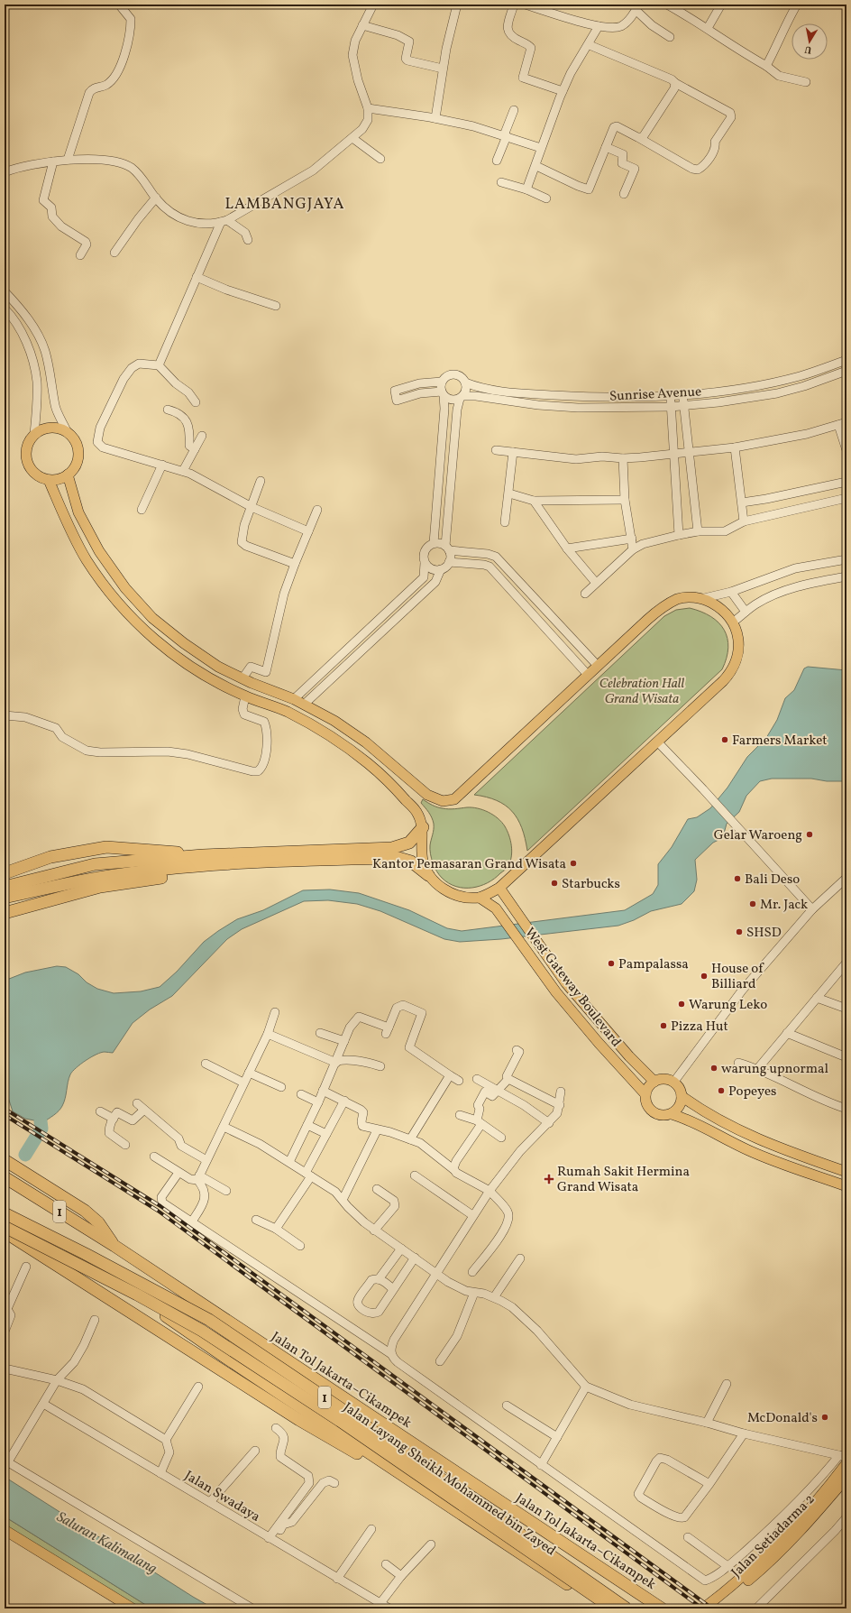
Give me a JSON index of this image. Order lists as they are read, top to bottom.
{
  "streets": {
    "highway": ["1", "Jalan Tol Jakarta–Cikampek", "Jalan Layang Sheikh Mohammed bin Zayed"],
    "main road": ["West Gateway Boulevard", "Jalan Setiadarma 2"],
    "street": ["Sunrise Avenue", "Jalan Swadaya"]
  },
  "districts": ["LAMBANGJAYA"],
  "water": ["Saluran Kalimalang"],
  "parks": ["Celebration Hall Grand Wisata"],
  "places": {
    "other": [
      "Farmers Market",
      "Gelar Waroeng",
      "Kantor Pemasaran Grand Wisata",
      "Bali Deso",
      "Starbucks",
      "Mr. Jack",
      "SHSD",
      "Pampalassa",
      "House of Billiard",
      "Warung Leko",
      "Pizza Hut",
      "warung upnormal",
      "Popeyes",
      "McDonald's"
    ],
    "health": ["Rumah Sakit Hermina Grand Wisata"]
  },
  "north": "bottom"
}
